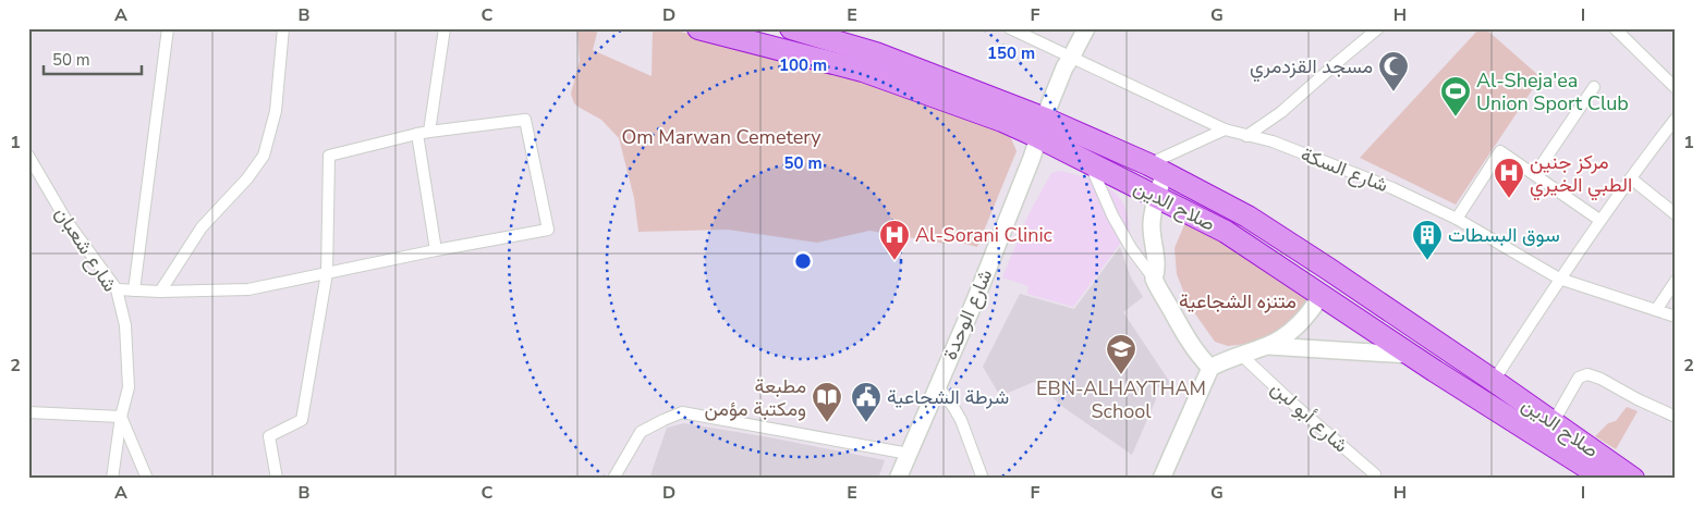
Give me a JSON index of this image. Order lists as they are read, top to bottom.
{
  "streets": {
    "highway": ["صلاح الدين"],
    "main road": ["شارع الوحدة"],
    "street": ["شارع السكة", "شارع شعبان", "شارع أبو لبن"]
  },
  "crossings": [
    ["شارع السكة", "شارع الوحدة"],
    ["صلاح الدين", "شارع الوحدة"]
  ],
  "parks": ["Om Marwan Cemetery", "متنزه الشجاعية"],
  "places": {
    "mosque": ["مسجد القزدمري"],
    "sports": ["Al-Sheja'ea Union Sport Club"],
    "hospital": ["مركز جنين الطبي الخيري", "Al-Sorani Clinic"],
    "building": ["سوق البسطات"],
    "school or university": ["EBN-ALHAYTHAM School"],
    "library": ["مطبعة ومكتبة مؤمن"],
    "public building": ["شرطة الشجاعية"]
  },
  "scale_bar": "50 m",
  "grid": {
    "columns": [
      "A",
      "B",
      "C",
      "D",
      "E",
      "F",
      "G",
      "H",
      "I"
    ],
    "rows": ["1", "2"]
  },
  "rings": ["150 m", "100 m", "50 m"]
}
